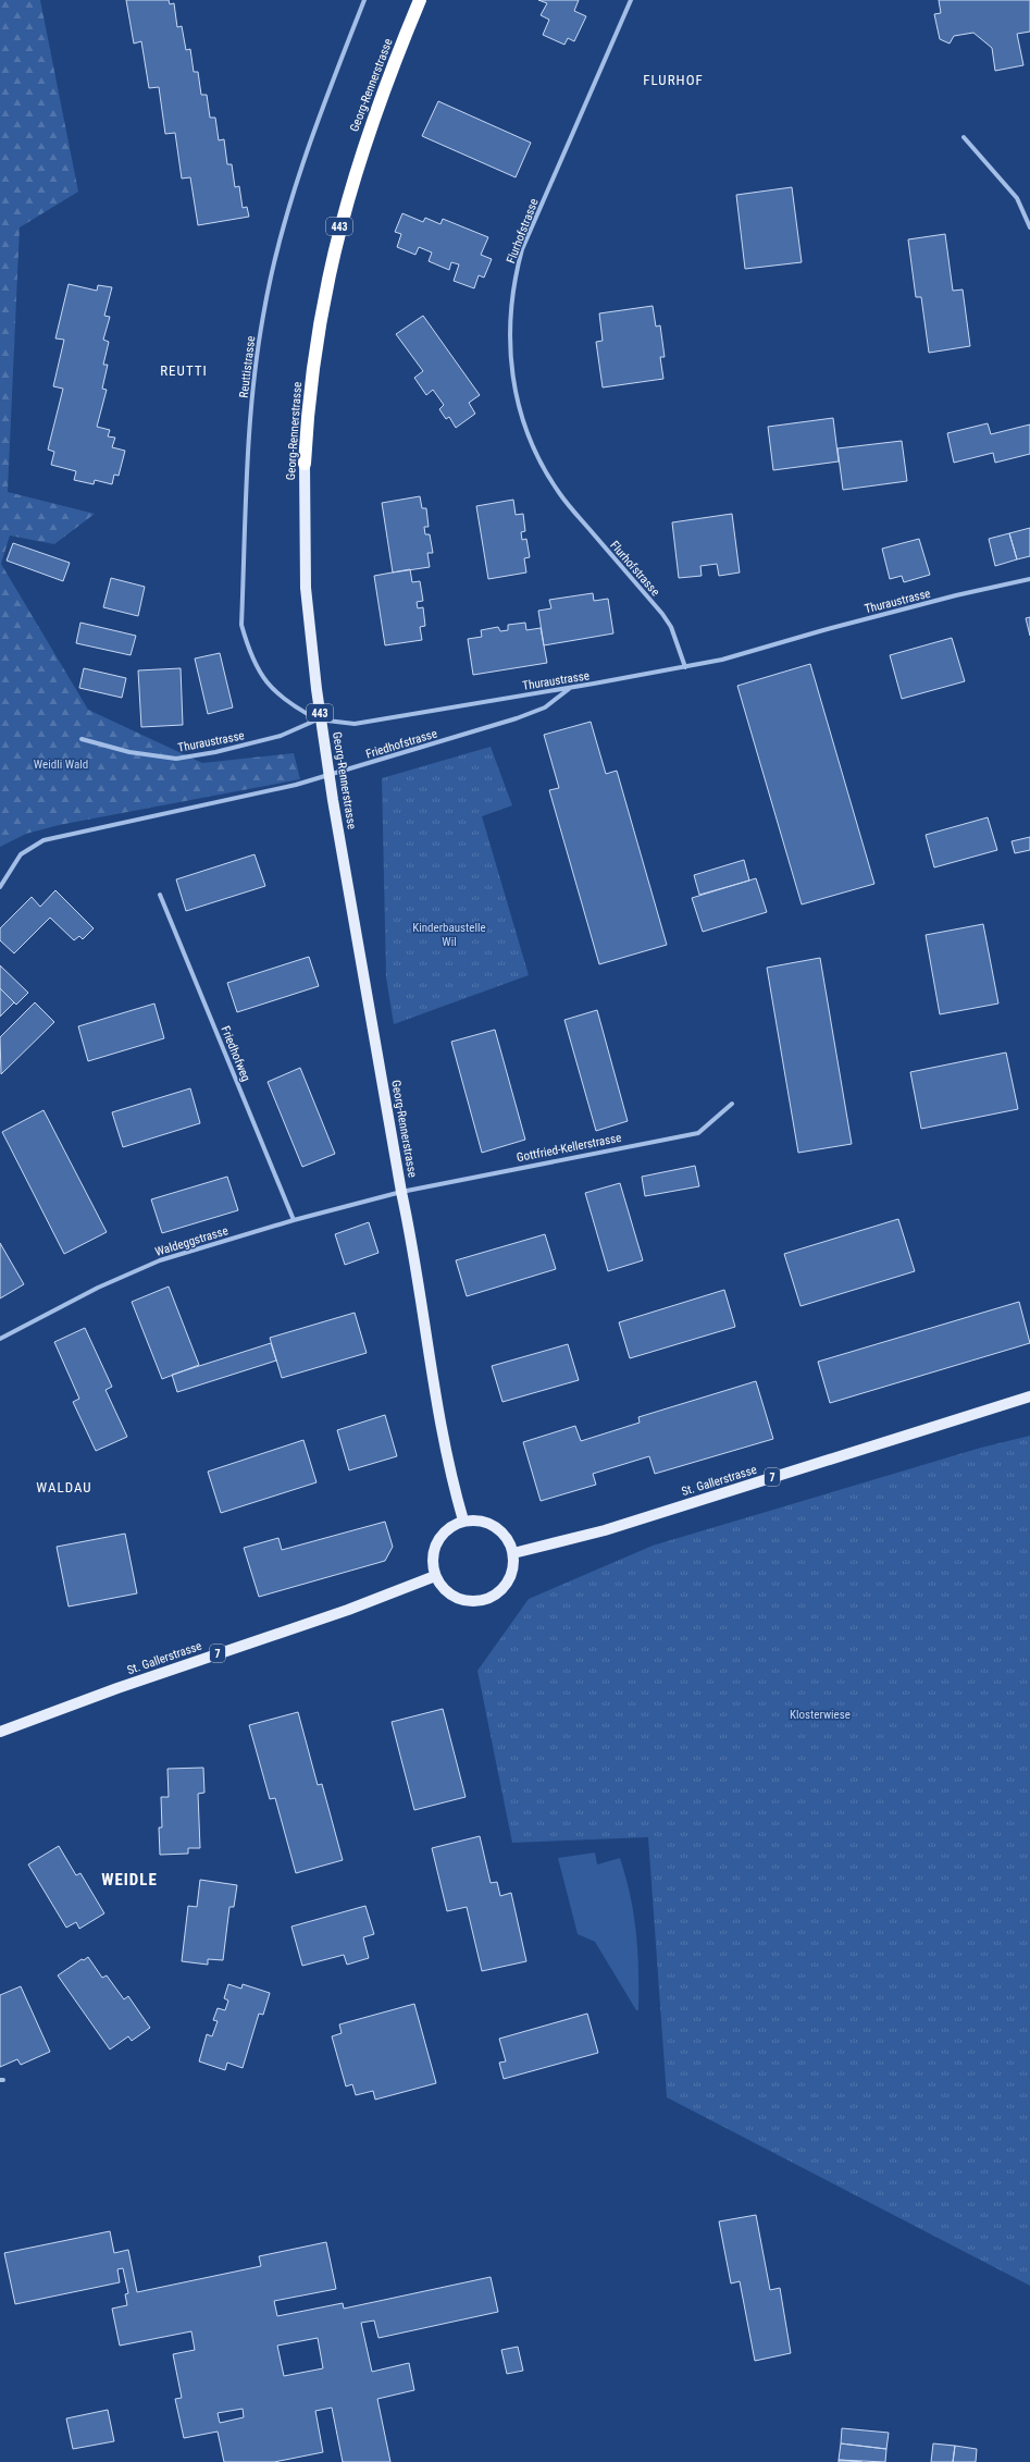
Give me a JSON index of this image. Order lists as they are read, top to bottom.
{
  "streets": {
    "highway": ["Georg-Rennerstrasse", "443"],
    "main road": ["7", "St. Gallerstrasse"],
    "street": [
      "Flurhofstrasse",
      "Reuttistrasse",
      "Thuraustrasse",
      "Friedhofstrasse",
      "Friedhofweg",
      "Gottfried-Kellerstrasse",
      "Waldeggstrasse"
    ]
  },
  "crossings": [
    ["Georg-Rennerstrasse", "Gottfried-Kellerstrasse"],
    ["Georg-Rennerstrasse", "Waldeggstrasse"],
    ["Georg-Rennerstrasse", "St. Gallerstrasse"],
    ["Flurhofstrasse", "Thuraustrasse"],
    ["Reuttistrasse", "Thuraustrasse"],
    ["Thuraustrasse", "Friedhofstrasse"],
    ["Friedhofweg", "Waldeggstrasse"],
    ["Gottfried-Kellerstrasse", "Waldeggstrasse"]
  ],
  "districts": [
    "FLURHOF",
    "REUTTI",
    "WALDAU",
    "WEIDLE"
  ],
  "parks": ["Weidli Wald", "Kinderbaustelle Wil", "Klosterwiese"]
}
